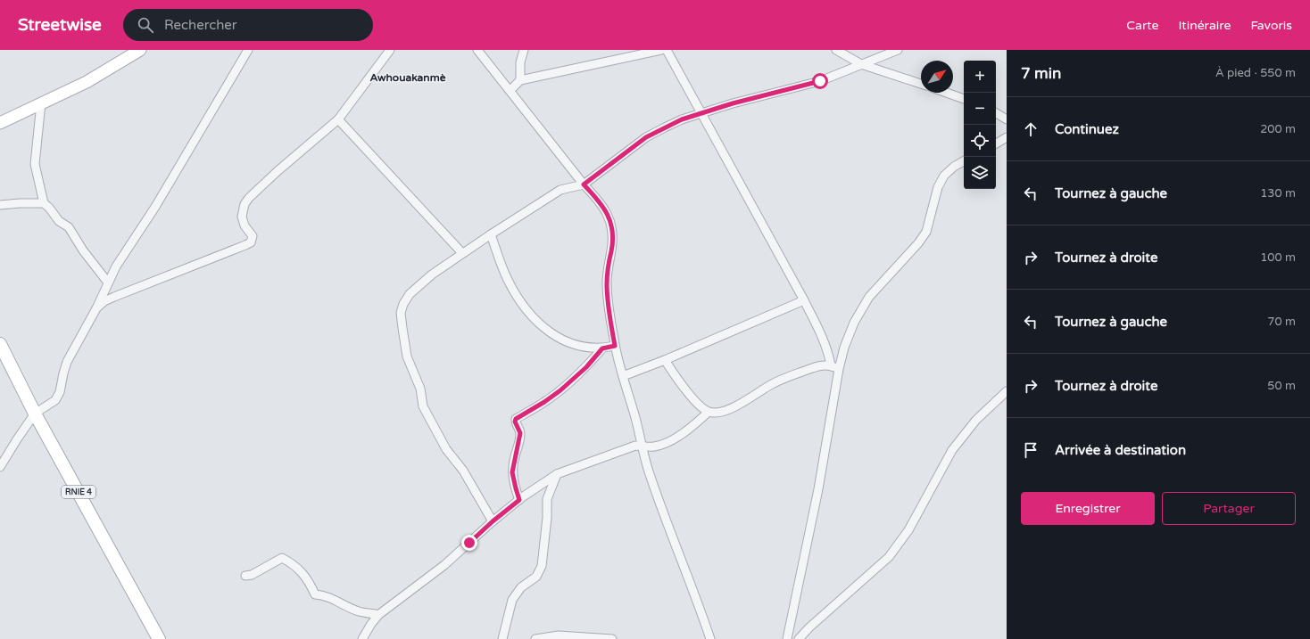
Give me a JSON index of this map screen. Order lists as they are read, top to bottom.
{
  "streets": {
    "main road": ["RNIE 4"]
  },
  "districts": ["Awhouakanmè"],
  "north": "top right",
  "page": {
    "header": "Streetwise",
    "search": "Rechercher",
    "nav": ["Carte", "Itinéraire", "Favoris"],
    "heading": ["7 min", "À pied · 550 m"],
    "map_buttons": ["+", "−"],
    "list": [
      ["Continuez", "200 m"],
      ["Tournez à gauche", "130 m"],
      ["Tournez à droite", "100 m"],
      ["Tournez à gauche", "70 m"],
      ["Tournez à droite", "50 m"],
      "Arrivée à destination"
    ],
    "buttons": ["Enregistrer", "Partager"]
  }
}
